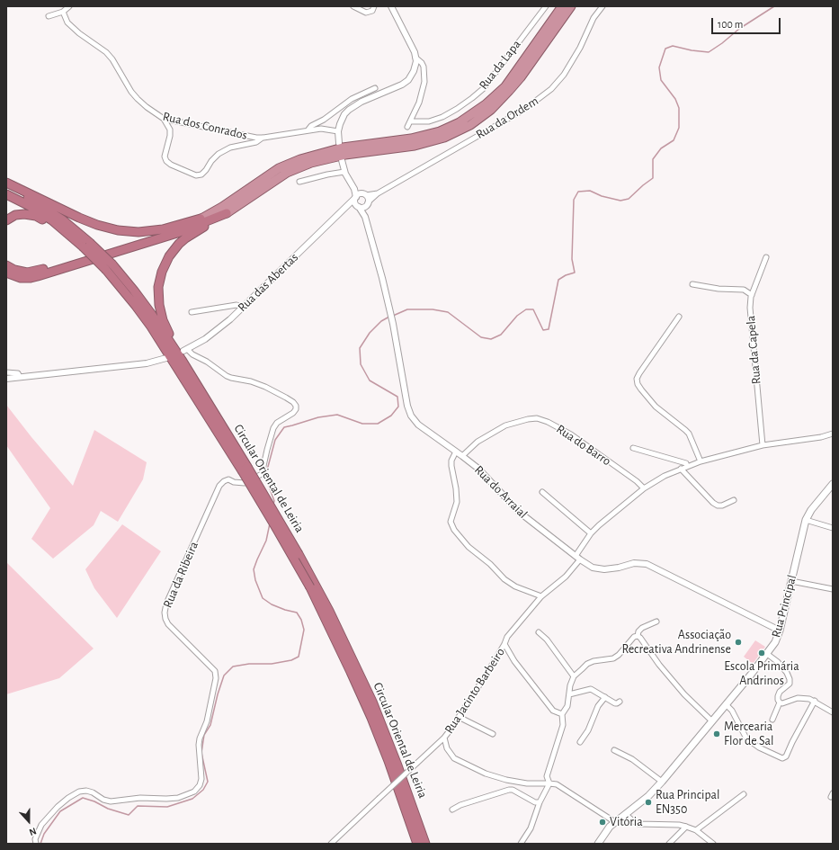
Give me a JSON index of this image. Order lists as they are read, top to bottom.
{
  "streets": {
    "highway": ["Circular Oriental de Leiria"],
    "main road": ["Rua Principal"],
    "street": [
      "Rua da Lapa",
      "Rua da Ordem",
      "Rua dos Conrados",
      "Rua das Abertas",
      "Rua da Capela",
      "Rua do Barro",
      "Rua do Arraial",
      "Rua da Ribeira",
      "Rua Jacinto Barbeiro"
    ]
  },
  "crossings": [
    ["Rua da Ordem", "Rua das Abertas"],
    ["Rua da Ordem", "Rua do Arraial"],
    ["Rua das Abertas", "Rua do Arraial"],
    ["Rua das Abertas", "Rua da Ribeira"],
    ["Rua do Barro", "Rua do Arraial"],
    ["Rua do Arraial", "Rua Principal"],
    ["Rua do Arraial", "Rua Jacinto Barbeiro"],
    ["Rua Principal", "Rua Jacinto Barbeiro"]
  ],
  "places": [
    "Associação Recreativa Andrinense",
    "Escola Primária Andrinos",
    "Mercearia Flor de Sal",
    "Rua Principal EN350",
    "Vitória"
  ],
  "scale_bar": "100 m",
  "north": "bottom"
}
